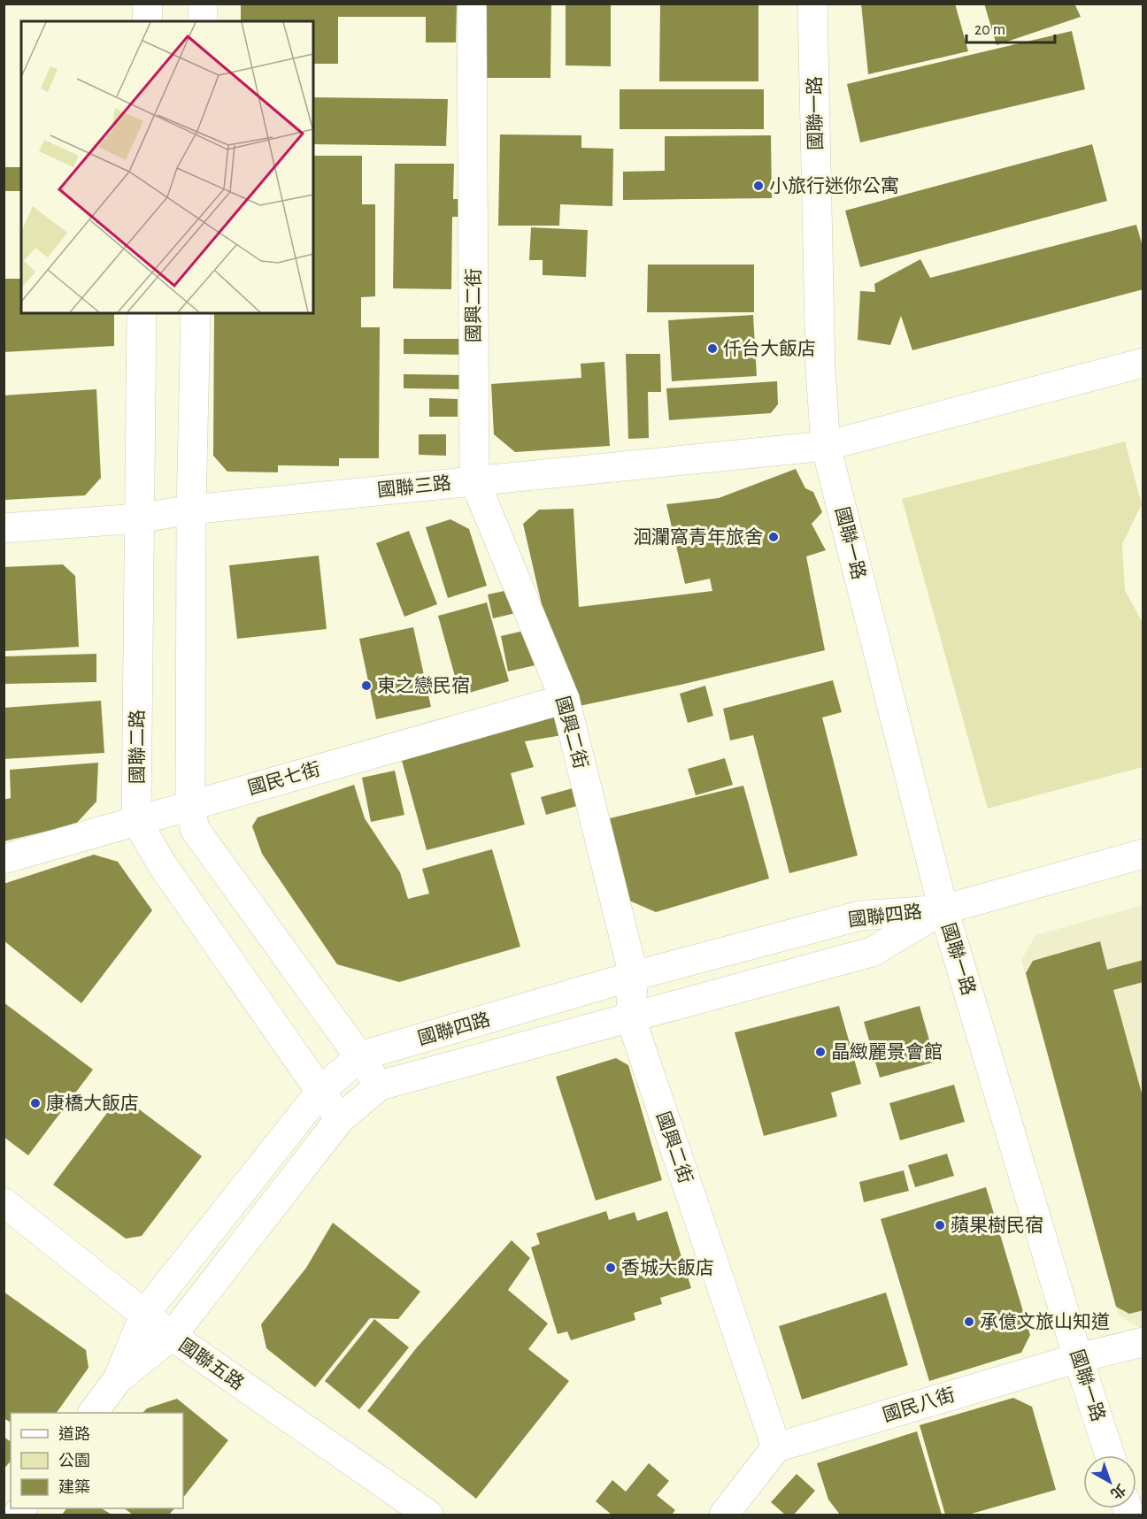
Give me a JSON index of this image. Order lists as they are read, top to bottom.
{
  "streets": {
    "street": [
      "國聯一路",
      "國興二街",
      "國聯三路",
      "國聯二路",
      "國民七街",
      "國聯四路",
      "國聯五路",
      "國民八街"
    ]
  },
  "crossings": [
    ["國聯一路", "國聯三路"],
    ["國聯一路", "國聯四路"],
    ["國聯一路", "國民八街"],
    ["國興二街", "國聯三路"],
    ["國興二街", "國民七街"],
    ["國興二街", "國聯四路"],
    ["國興二街", "國民八街"],
    ["國聯三路", "國聯二路"],
    ["國聯二路", "國民七街"],
    ["國聯四路", "國聯五路"]
  ],
  "places": [
    "小旅行迷你公寓",
    "仟台大飯店",
    "洄瀾窩青年旅舍",
    "東之戀民宿",
    "晶緻麗景會館",
    "康橋大飯店",
    "蘋果樹民宿",
    "香城大飯店",
    "承億文旅山知道"
  ],
  "legend": ["道路", "公園", "建築"],
  "scale_bar": "20 m",
  "north": "bottom right"
}
